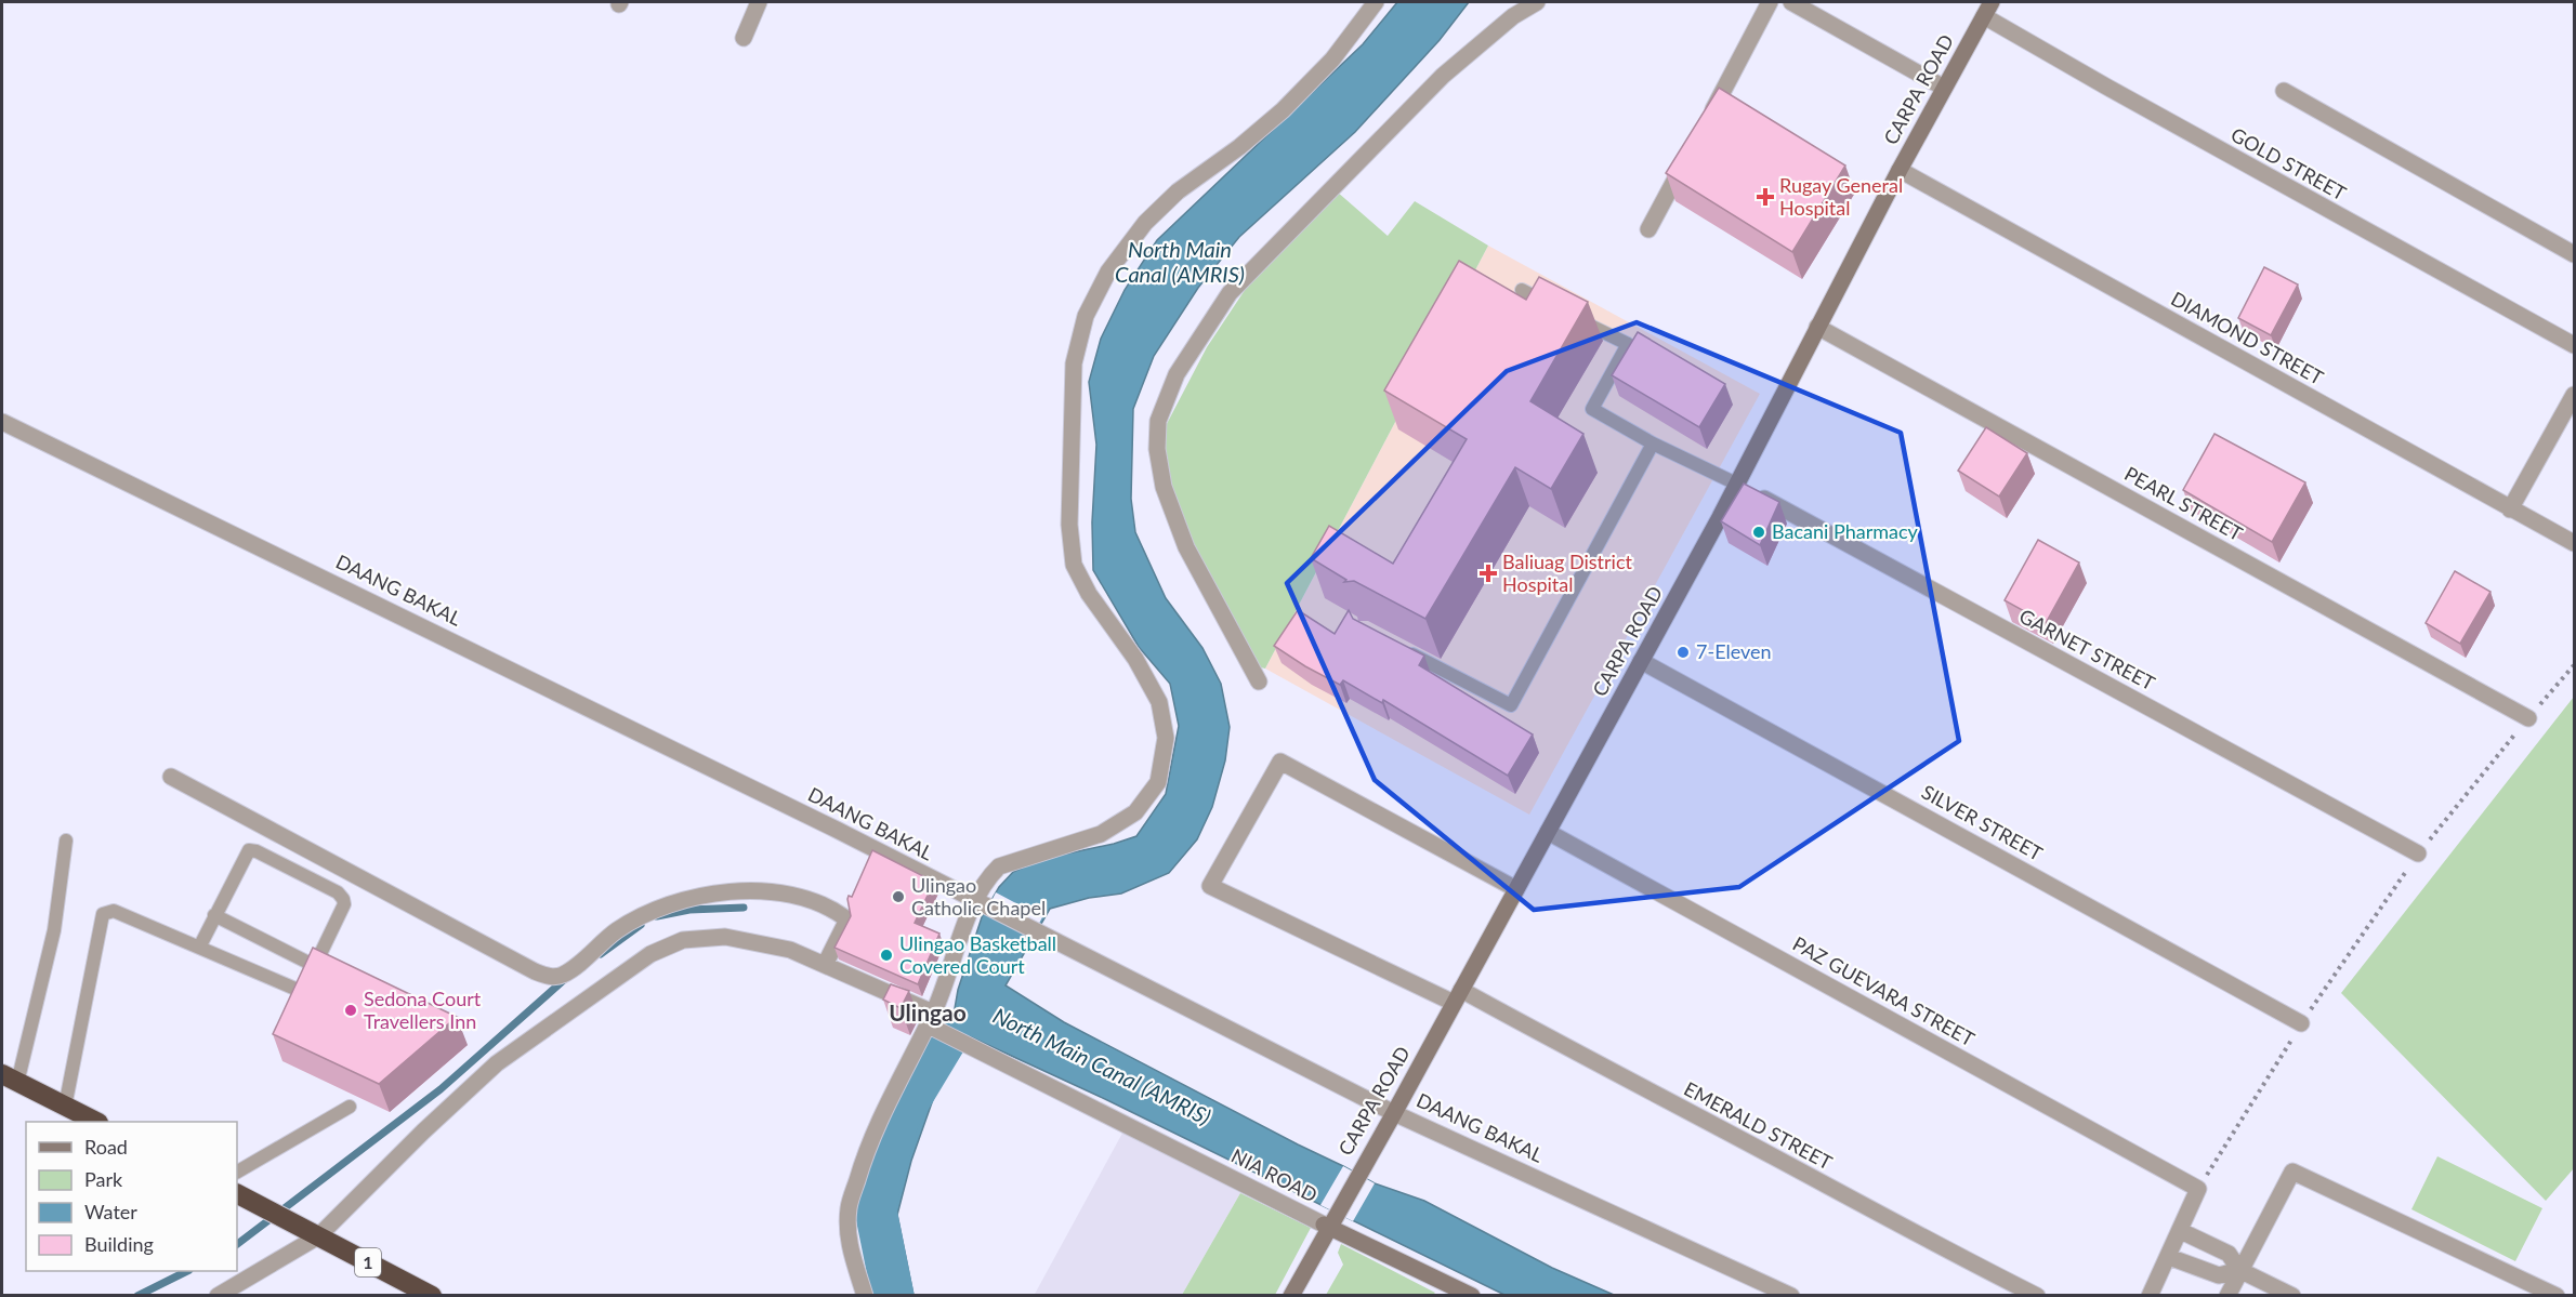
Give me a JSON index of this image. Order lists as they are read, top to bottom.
{
  "streets": {
    "highway": ["1"],
    "street": [
      "CARPA ROAD",
      "GOLD STREET",
      "DIAMOND STREET",
      "PEARL STREET",
      "DAANG BAKAL",
      "GARNET STREET",
      "SILVER STREET",
      "PAZ GUEVARA STREET",
      "EMERALD STREET",
      "NIA ROAD"
    ]
  },
  "crossings": [
    ["CARPA ROAD", "GOLD STREET"],
    ["CARPA ROAD", "DIAMOND STREET"],
    ["CARPA ROAD", "PEARL STREET"],
    ["CARPA ROAD", "DAANG BAKAL"],
    ["CARPA ROAD", "GARNET STREET"],
    ["CARPA ROAD", "SILVER STREET"],
    ["CARPA ROAD", "PAZ GUEVARA STREET"],
    ["CARPA ROAD", "EMERALD STREET"],
    ["CARPA ROAD", "NIA ROAD"],
    ["NIA ROAD", "1"]
  ],
  "districts": ["Ulingao"],
  "water": ["North Main Canal (AMRIS)"],
  "places": {
    "health": ["Rugay General Hospital", "Baliuag District Hospital"],
    "other": [
      "Bacani Pharmacy",
      "7-Eleven",
      "Ulingao Catholic Chapel",
      "Ulingao Basketball Covered Court",
      "Sedona Court Travellers Inn"
    ]
  },
  "legend": [
    "Road",
    "Park",
    "Water",
    "Building"
  ]
}
